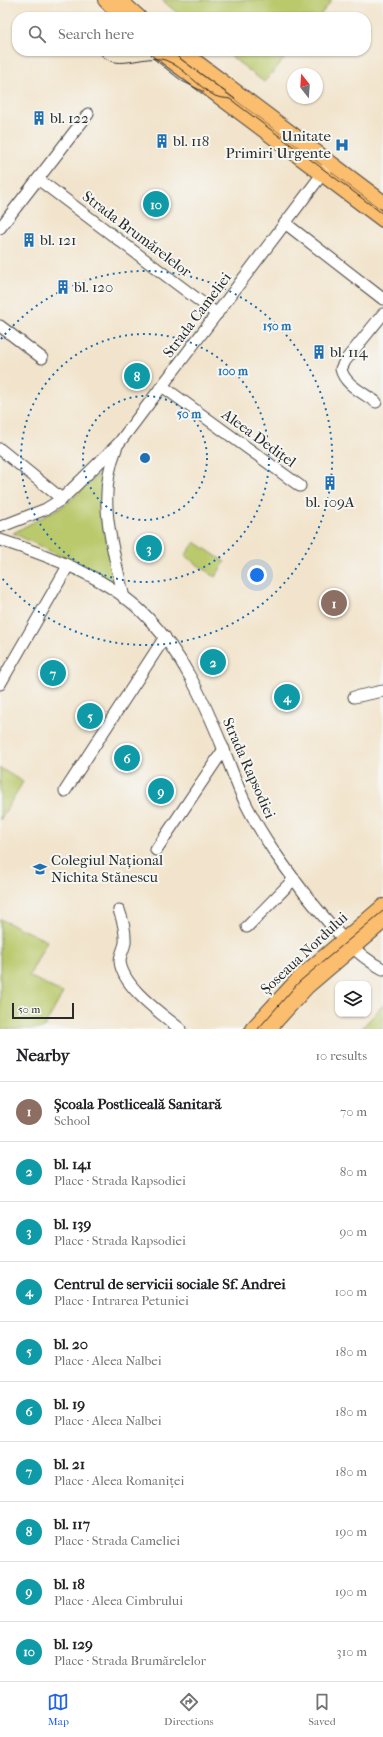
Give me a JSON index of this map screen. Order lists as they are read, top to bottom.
{
  "streets": {
    "main road": ["Șoseaua Nordului"],
    "street": [
      "Strada Brumărelelor",
      "Strada Cameliei",
      "Aleea Dedițel",
      "Strada Rapsodiei"
    ]
  },
  "crossings": [
    ["Strada Brumărelelor", "Strada Cameliei"],
    ["Strada Cameliei", "Aleea Dedițel"],
    ["Strada Rapsodiei", "Șoseaua Nordului"]
  ],
  "places": {
    "building": [
      "bl. 122",
      "bl. 118",
      "bl. 121",
      "bl. 120",
      "bl. 114",
      "bl. 109A"
    ],
    "hospital": ["Unitate Primiri Urgente"],
    "school or university": ["Colegiul Național Nichita Stănescu"]
  },
  "scale_bar": "50 m",
  "north": "top",
  "page": {
    "search": "Search here",
    "pins": [
      "10",
      "8",
      "3",
      "1",
      "2",
      "7",
      "4",
      "5",
      "6",
      "9"
    ],
    "scale": "50 m",
    "heading": ["Nearby", "10 results"],
    "list": [
      {
        "mark": "1",
        "name": "Școala Postliceală Sanitară",
        "note": "School",
        "value": "70 m"
      },
      {
        "mark": "2",
        "name": "bl. 141",
        "note": "Place · Strada Rapsodiei",
        "value": "80 m"
      },
      {
        "mark": "3",
        "name": "bl. 139",
        "note": "Place · Strada Rapsodiei",
        "value": "90 m"
      },
      {
        "mark": "4",
        "name": "Centrul de servicii sociale Sf. Andrei",
        "note": "Place · Intrarea Petuniei",
        "value": "100 m"
      },
      {
        "mark": "5",
        "name": "bl. 20",
        "note": "Place · Aleea Nalbei",
        "value": "180 m"
      },
      {
        "mark": "6",
        "name": "bl. 19",
        "note": "Place · Aleea Nalbei",
        "value": "180 m"
      },
      {
        "mark": "7",
        "name": "bl. 21",
        "note": "Place · Aleea Romaniței",
        "value": "180 m"
      },
      {
        "mark": "8",
        "name": "bl. 117",
        "note": "Place · Strada Cameliei",
        "value": "190 m"
      },
      {
        "mark": "9",
        "name": "bl. 18",
        "note": "Place · Aleea Cimbrului",
        "value": "190 m"
      },
      {
        "mark": "10",
        "name": "bl. 129",
        "note": "Place · Strada Brumărelelor",
        "value": "310 m"
      }
    ],
    "nav": ["Map", "Directions", "Saved"]
  },
  "rings": ["150 m", "100 m", "50 m"]
}
